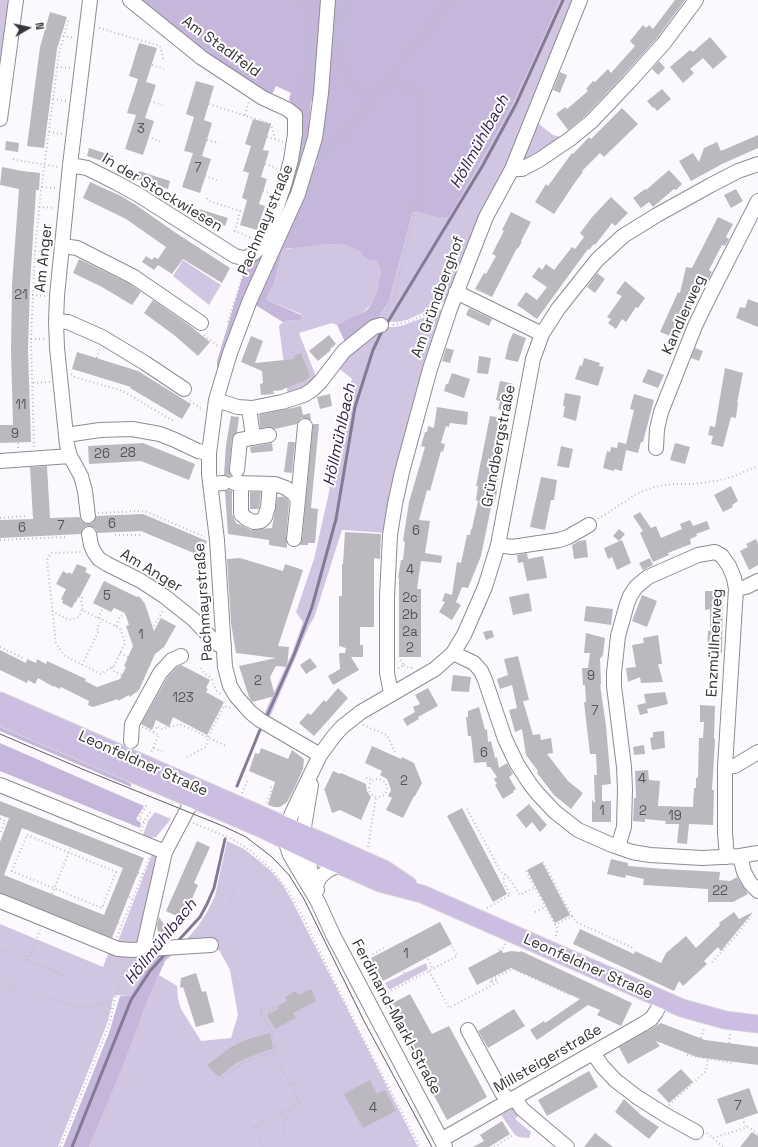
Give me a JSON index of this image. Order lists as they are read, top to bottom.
{
  "streets": {
    "main road": ["Leonfeldner Straße"],
    "street": [
      "Am Stadlfeld",
      "In der Stockwiesen",
      "Pachmayrstraße",
      "Am Anger",
      "Am Gründberghof",
      "Kandlerweg",
      "Gründbergstraße",
      "Enzmüllnerweg",
      "Ferdinand-Markl-Straße",
      "Millsteigerstraße"
    ]
  },
  "crossings": [
    ["In der Stockwiesen", "Am Anger"],
    ["Pachmayrstraße", "Am Anger"],
    ["Pachmayrstraße", "Gründbergstraße"],
    ["Am Gründberghof", "Gründbergstraße"],
    ["Gründbergstraße", "Leonfeldner Straße"],
    ["Gründbergstraße", "Ferdinand-Markl-Straße"],
    ["Leonfeldner Straße", "Ferdinand-Markl-Straße"],
    ["Leonfeldner Straße", "Millsteigerstraße"],
    ["Ferdinand-Markl-Straße", "Millsteigerstraße"]
  ],
  "water": ["Höllmühlbach"],
  "house_numbers": [
    "3",
    "7",
    "21",
    "11",
    "9",
    "28",
    "26",
    "6",
    "7",
    "6",
    "6",
    "4",
    "5",
    "2c",
    "2b",
    "2a",
    "1",
    "2",
    "9",
    "2",
    "123",
    "7",
    "6",
    "4",
    "2",
    "1",
    "2",
    "19",
    "22",
    "1",
    "7",
    "4"
  ],
  "north": "right"
}
